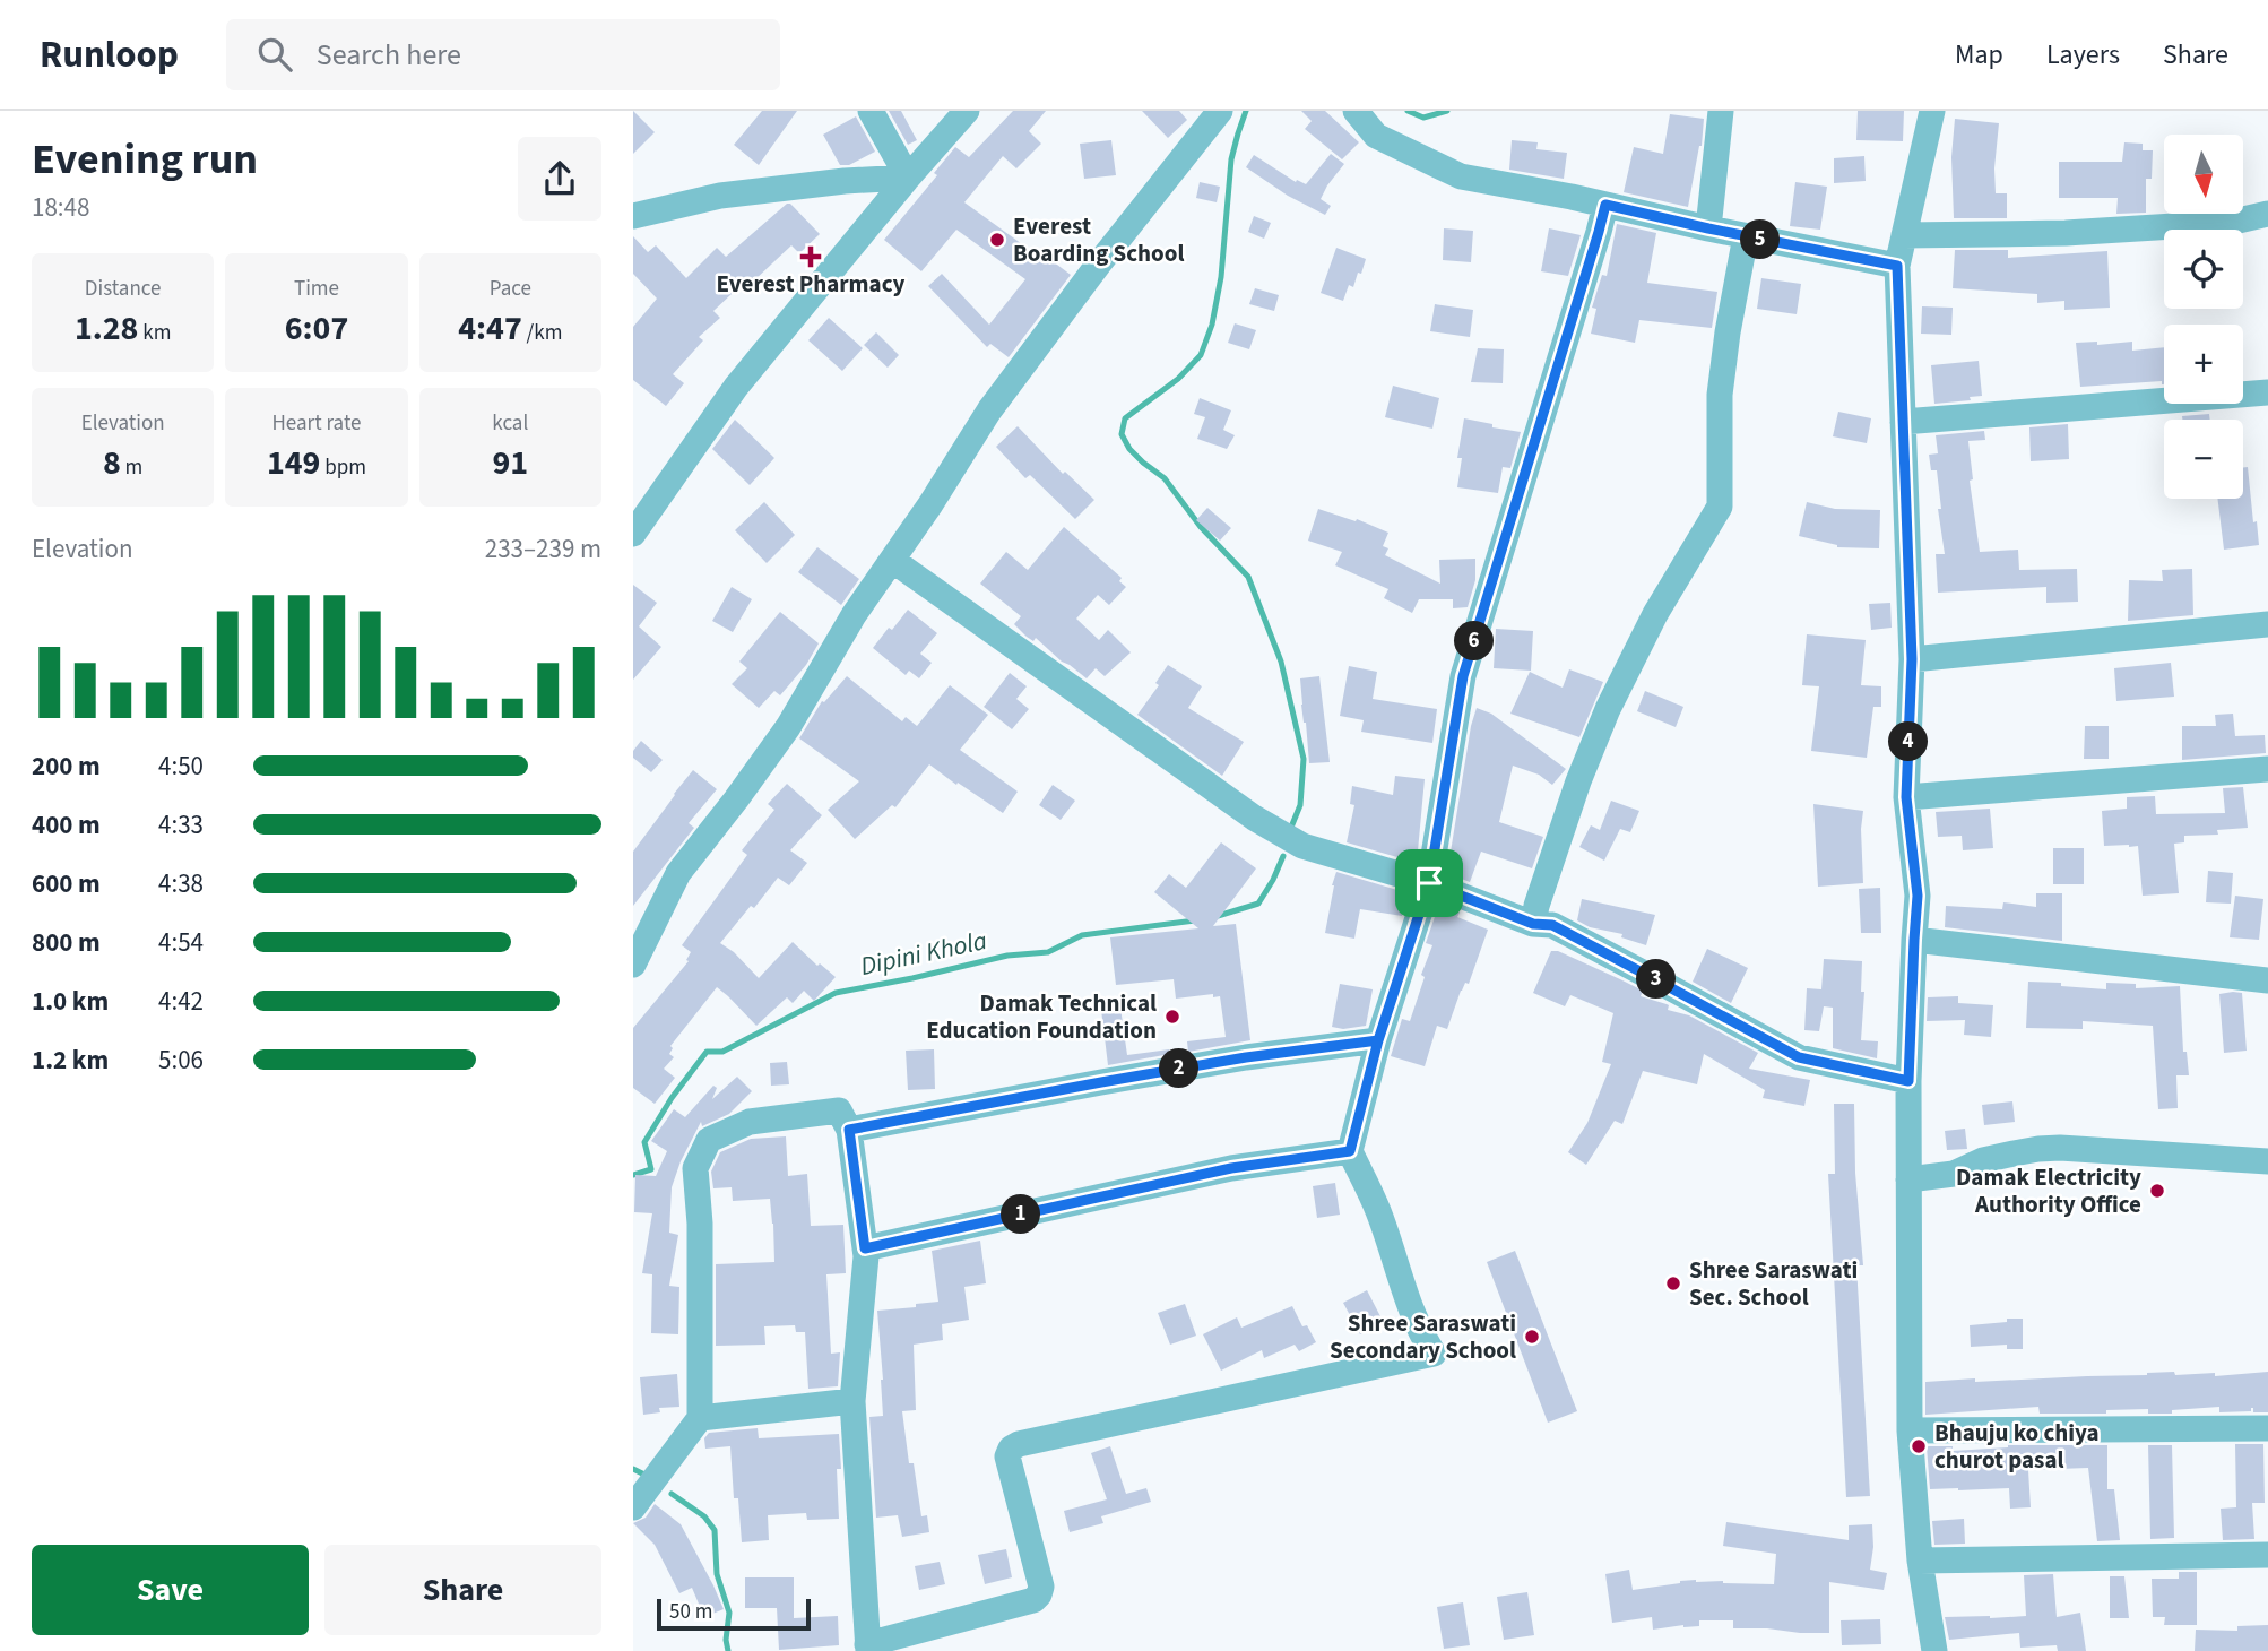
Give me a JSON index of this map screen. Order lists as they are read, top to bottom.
{
  "water": ["Dipini Khola"],
  "places": {
    "other": [
      "Everest Boarding School",
      "Damak Technical Education Foundation",
      "Damak Electricity Authority Office",
      "Shree Saraswati Sec. School",
      "Shree Saraswati Secondary School",
      "Bhauju ko chiya churot pasal"
    ],
    "health": ["Everest Pharmacy"]
  },
  "scale_bar": "50 m",
  "north": "bottom",
  "page": {
    "header": "Runloop",
    "search": "Search here",
    "nav": ["Map", "Layers", "Share"],
    "heading": ["Evening run", "18:48"],
    "map_buttons": ["+", "−"],
    "pins": [
      "5",
      "6",
      "4",
      "3",
      "2",
      "1"
    ],
    "stats": [
      ["Distance", "1.28 km"],
      ["Time", "6:07"],
      ["Pace", "4:47 /km"],
      ["Elevation", "8 m"],
      ["Heart rate", "149 bpm"],
      ["kcal", "91"]
    ],
    "chart": ["Elevation", "233–239 m"],
    "list": [
      {
        "name": "200 m",
        "note": "4:50"
      },
      {
        "name": "400 m",
        "note": "4:33"
      },
      {
        "name": "600 m",
        "note": "4:38"
      },
      {
        "name": "800 m",
        "note": "4:54"
      },
      {
        "name": "1.0 km",
        "note": "4:42"
      },
      {
        "name": "1.2 km",
        "note": "5:06"
      }
    ],
    "buttons": ["Save", "Share"],
    "scale": "50 m"
  }
}
